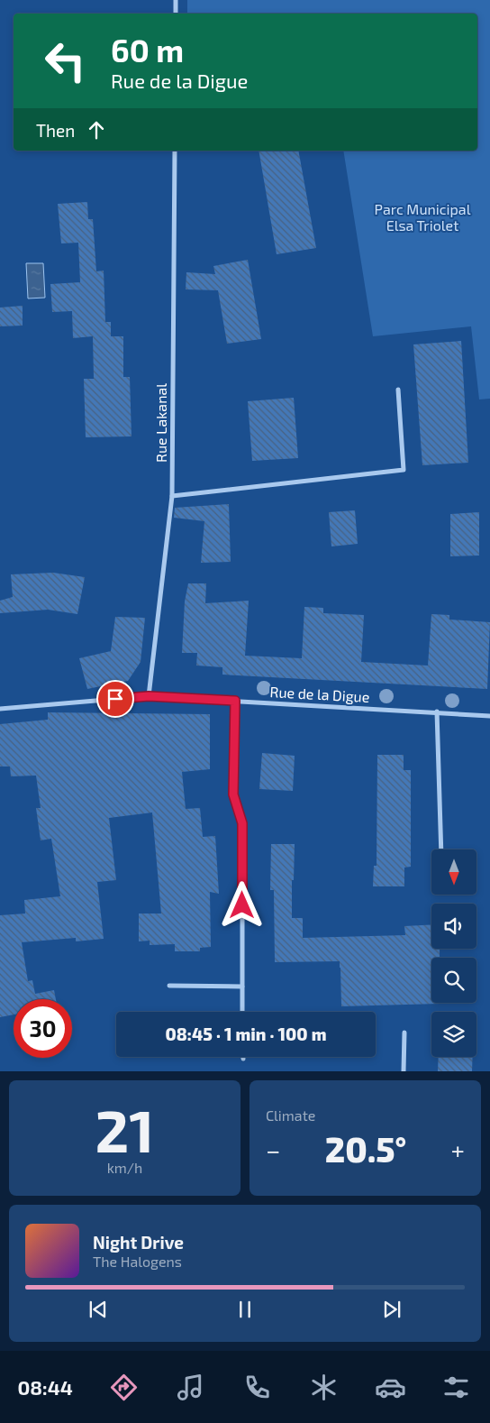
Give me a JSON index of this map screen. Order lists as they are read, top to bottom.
{
  "streets": {
    "street": ["Rue Lakanal", "Rue de la Digue"]
  },
  "crossings": [
    ["Rue Lakanal", "Rue de la Digue"]
  ],
  "parks": ["Parc Municipal Elsa Triolet"],
  "north": "bottom",
  "page": {
    "turn": ["60 m", "Rue de la Digue"],
    "then": "Then",
    "limit": "30",
    "trip": "08:45 · 1 min · 100 m",
    "tile": [
      ["21", "km/h"],
      "Climate"
    ],
    "heat": ["−", "20.5°", "+"],
    "song": ["Night Drive", "The Halogens"],
    "tabs": "08:44"
  }
}
